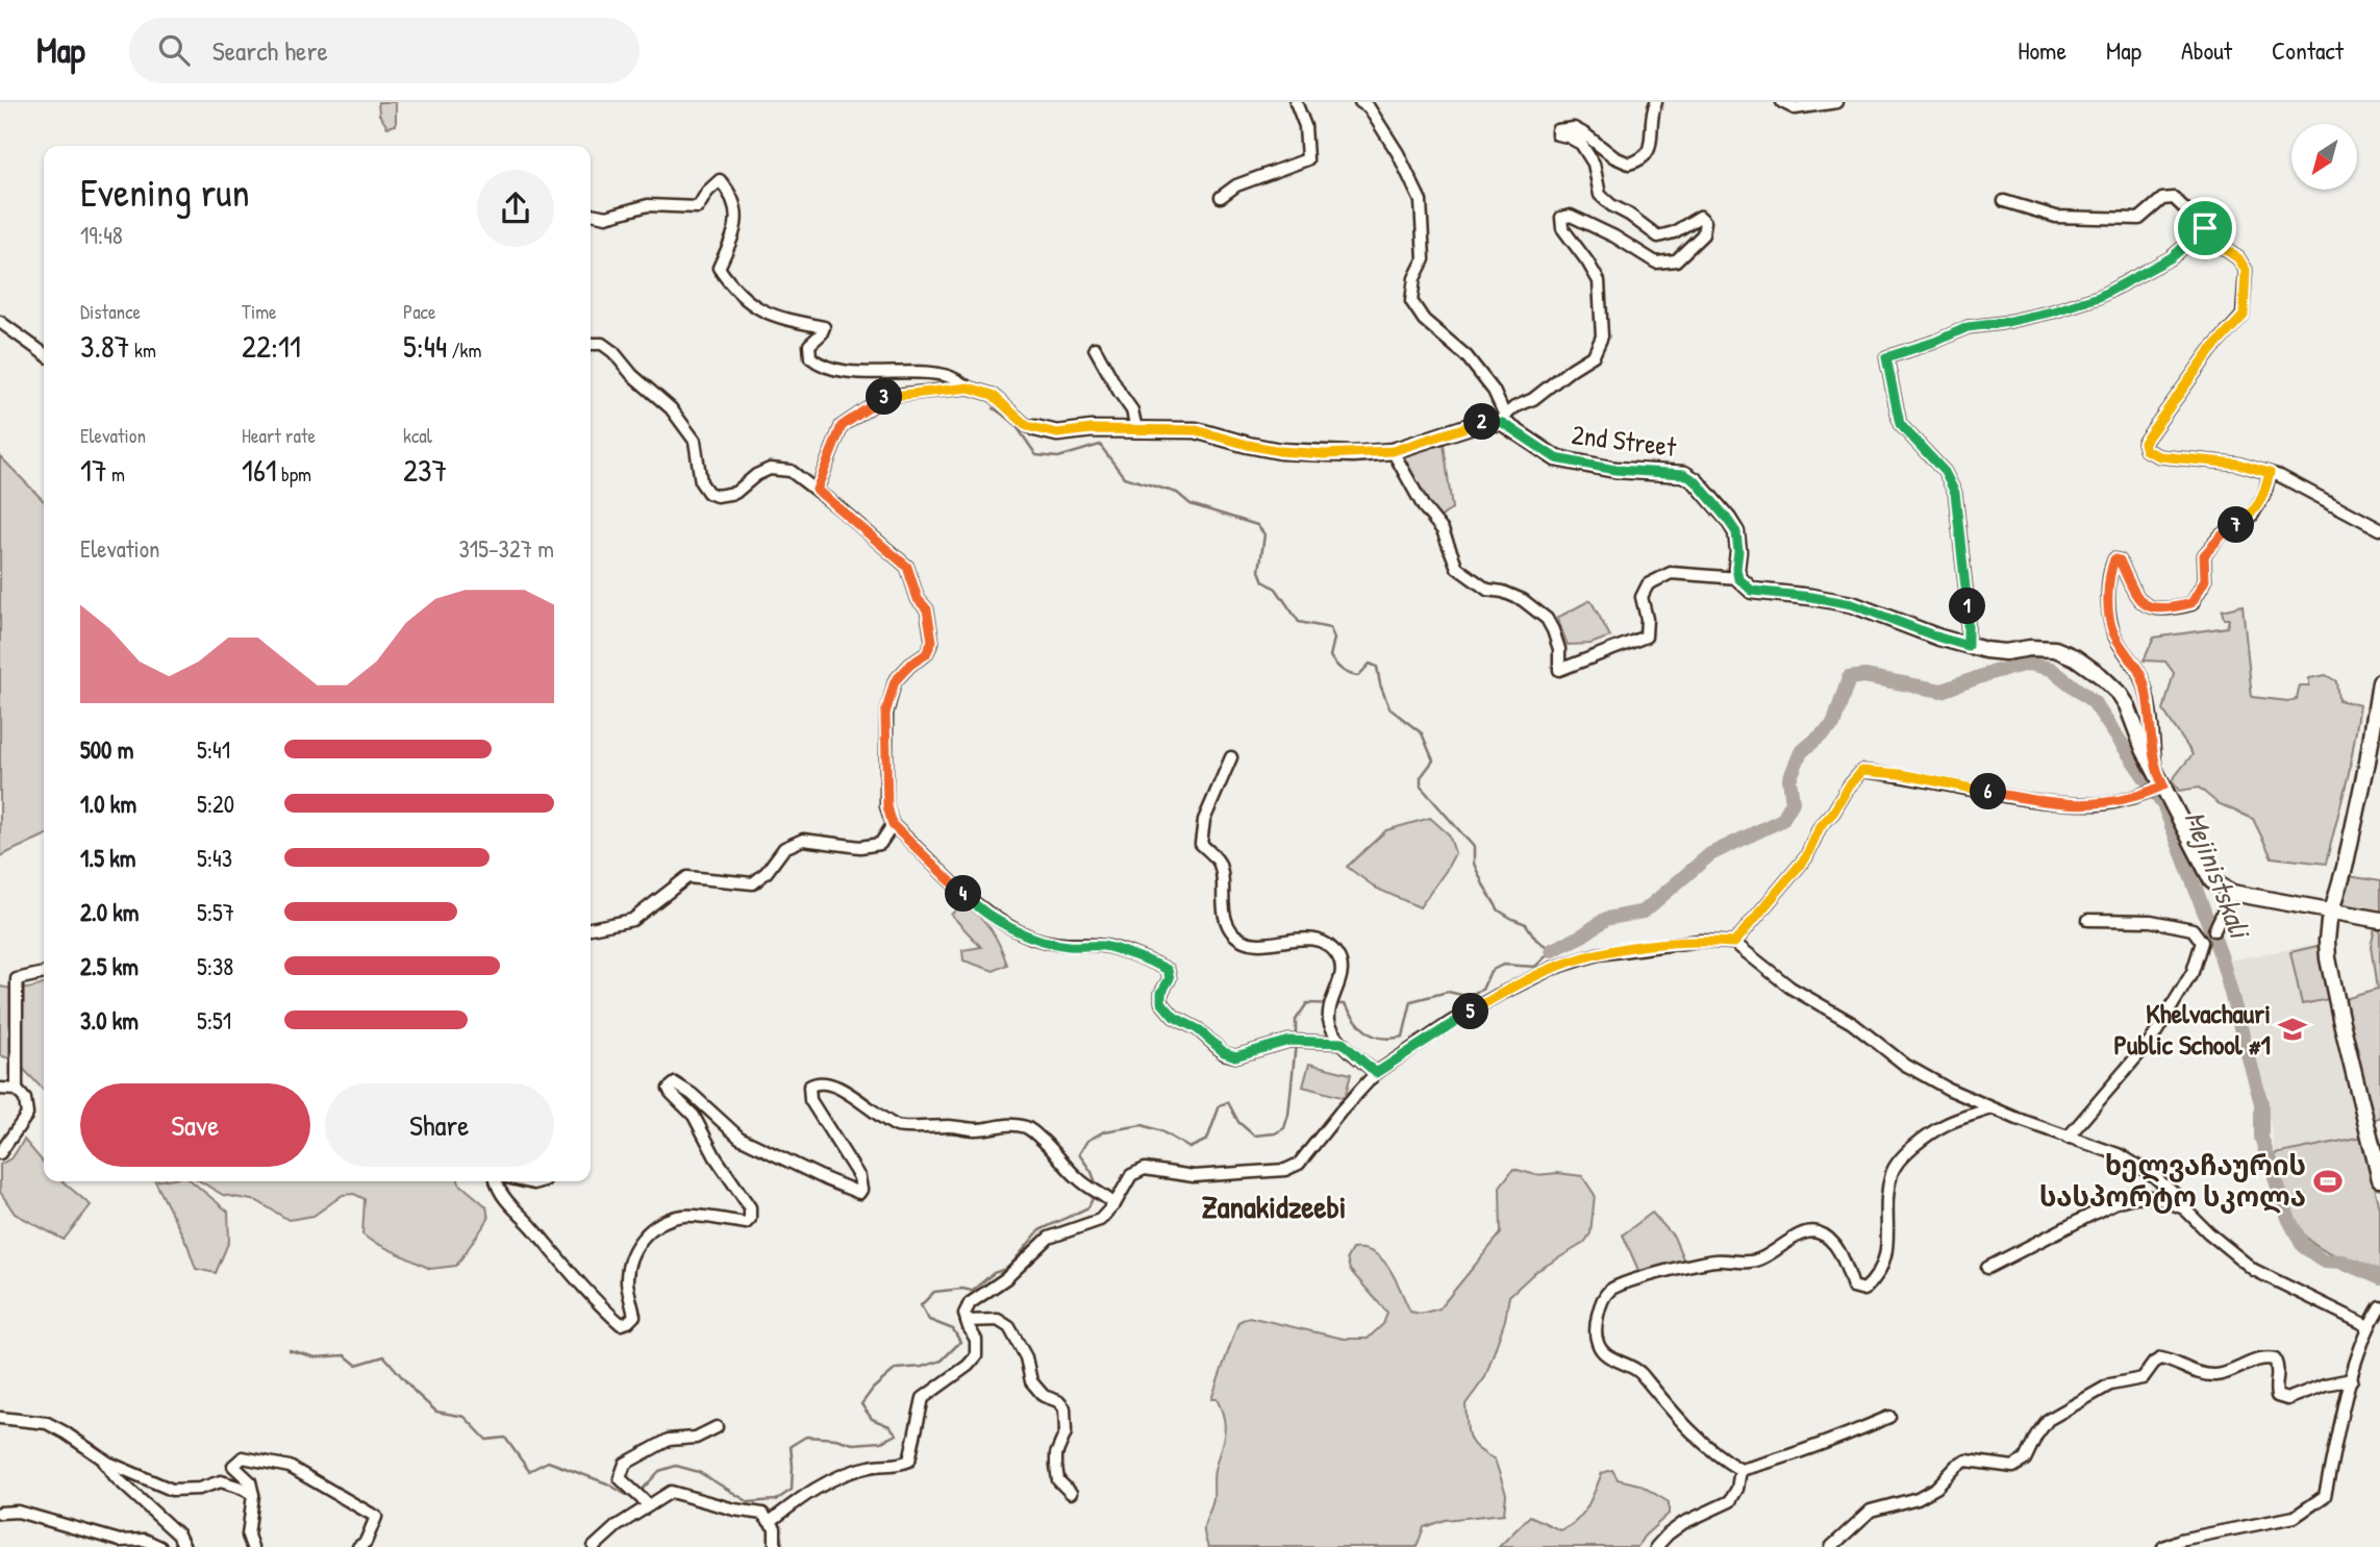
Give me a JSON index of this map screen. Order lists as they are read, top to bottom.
{
  "streets": {
    "street": ["2nd Street"]
  },
  "districts": ["Zanakidzeebi"],
  "water": ["Mejinistskali"],
  "places": {
    "school or university": ["Khelvachauri Public School #1"],
    "sports": ["ხელვაჩაურის სასპორტო სკოლა"]
  },
  "north": "bottom left",
  "page": {
    "header": "Map",
    "search": "Search here",
    "nav": [
      "Home",
      "Map",
      "About",
      "Contact"
    ],
    "heading": ["Evening run", "19:48"],
    "stats": [
      ["Distance", "3.87 km"],
      ["Time", "22:11"],
      ["Pace", "5:44 /km"],
      ["Elevation", "17 m"],
      ["Heart rate", "161 bpm"],
      ["kcal", "237"]
    ],
    "pins": [
      "3",
      "2",
      "7",
      "1",
      "6",
      "4",
      "5"
    ],
    "chart": ["Elevation", "315–327 m"],
    "list": [
      {
        "name": "500 m",
        "note": "5:41"
      },
      {
        "name": "1.0 km",
        "note": "5:20"
      },
      {
        "name": "1.5 km",
        "note": "5:43"
      },
      {
        "name": "2.0 km",
        "note": "5:57"
      },
      {
        "name": "2.5 km",
        "note": "5:38"
      },
      {
        "name": "3.0 km",
        "note": "5:51"
      }
    ],
    "buttons": ["Save", "Share"]
  }
}
